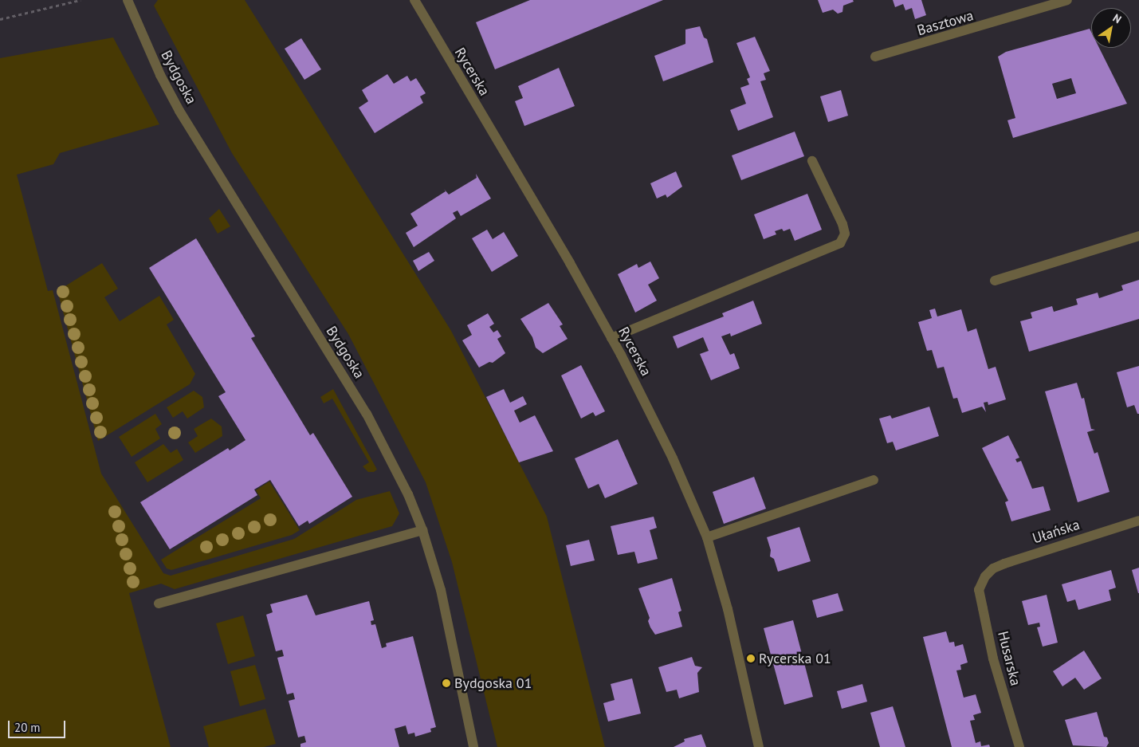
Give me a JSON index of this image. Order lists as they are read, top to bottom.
{
  "streets": {
    "street": [
      "Basztowa",
      "Rycerska",
      "Bydgoska",
      "Ułańska",
      "Husarska"
    ]
  },
  "crossings": [
    ["Ułańska", "Husarska"]
  ],
  "places": ["Rycerska 01", "Bydgoska 01"],
  "scale_bar": "20 m",
  "north": "top right"
}
